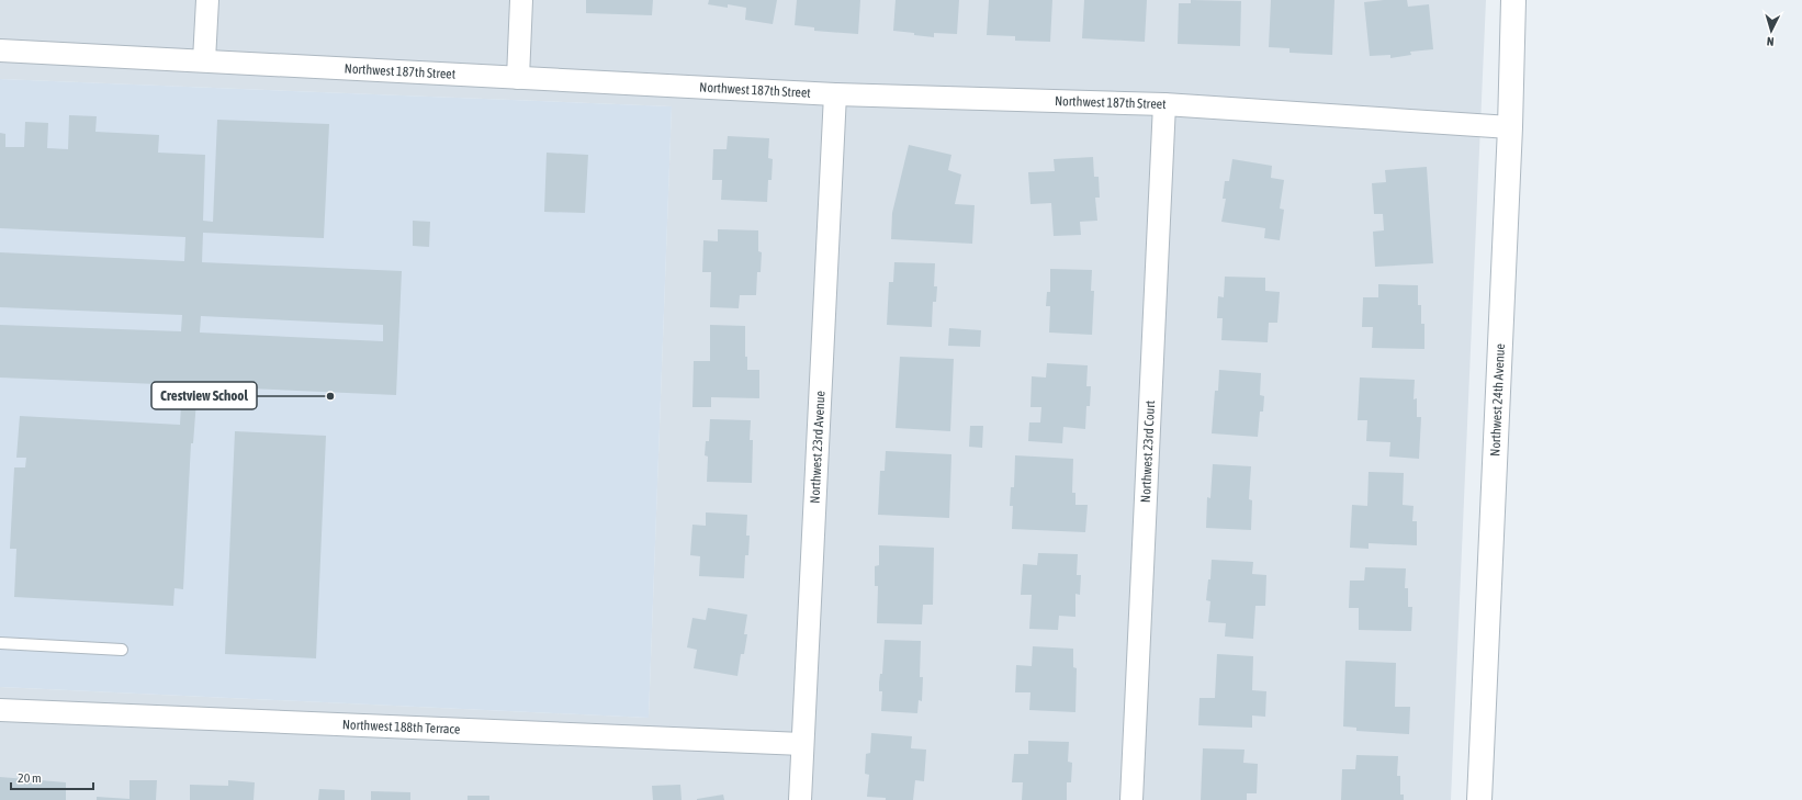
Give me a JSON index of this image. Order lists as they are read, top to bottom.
{
  "streets": {
    "street": [
      "Northwest 187th Street",
      "Northwest 24th Avenue",
      "Northwest 23rd Avenue",
      "Northwest 23rd Court",
      "Northwest 188th Terrace"
    ]
  },
  "crossings": [
    ["Northwest 187th Street", "Northwest 24th Avenue"],
    ["Northwest 187th Street", "Northwest 23rd Avenue"],
    ["Northwest 187th Street", "Northwest 23rd Court"],
    ["Northwest 23rd Avenue", "Northwest 188th Terrace"]
  ],
  "places": ["Crestview School"],
  "scale_bar": "20 m",
  "north": "bottom"
}
